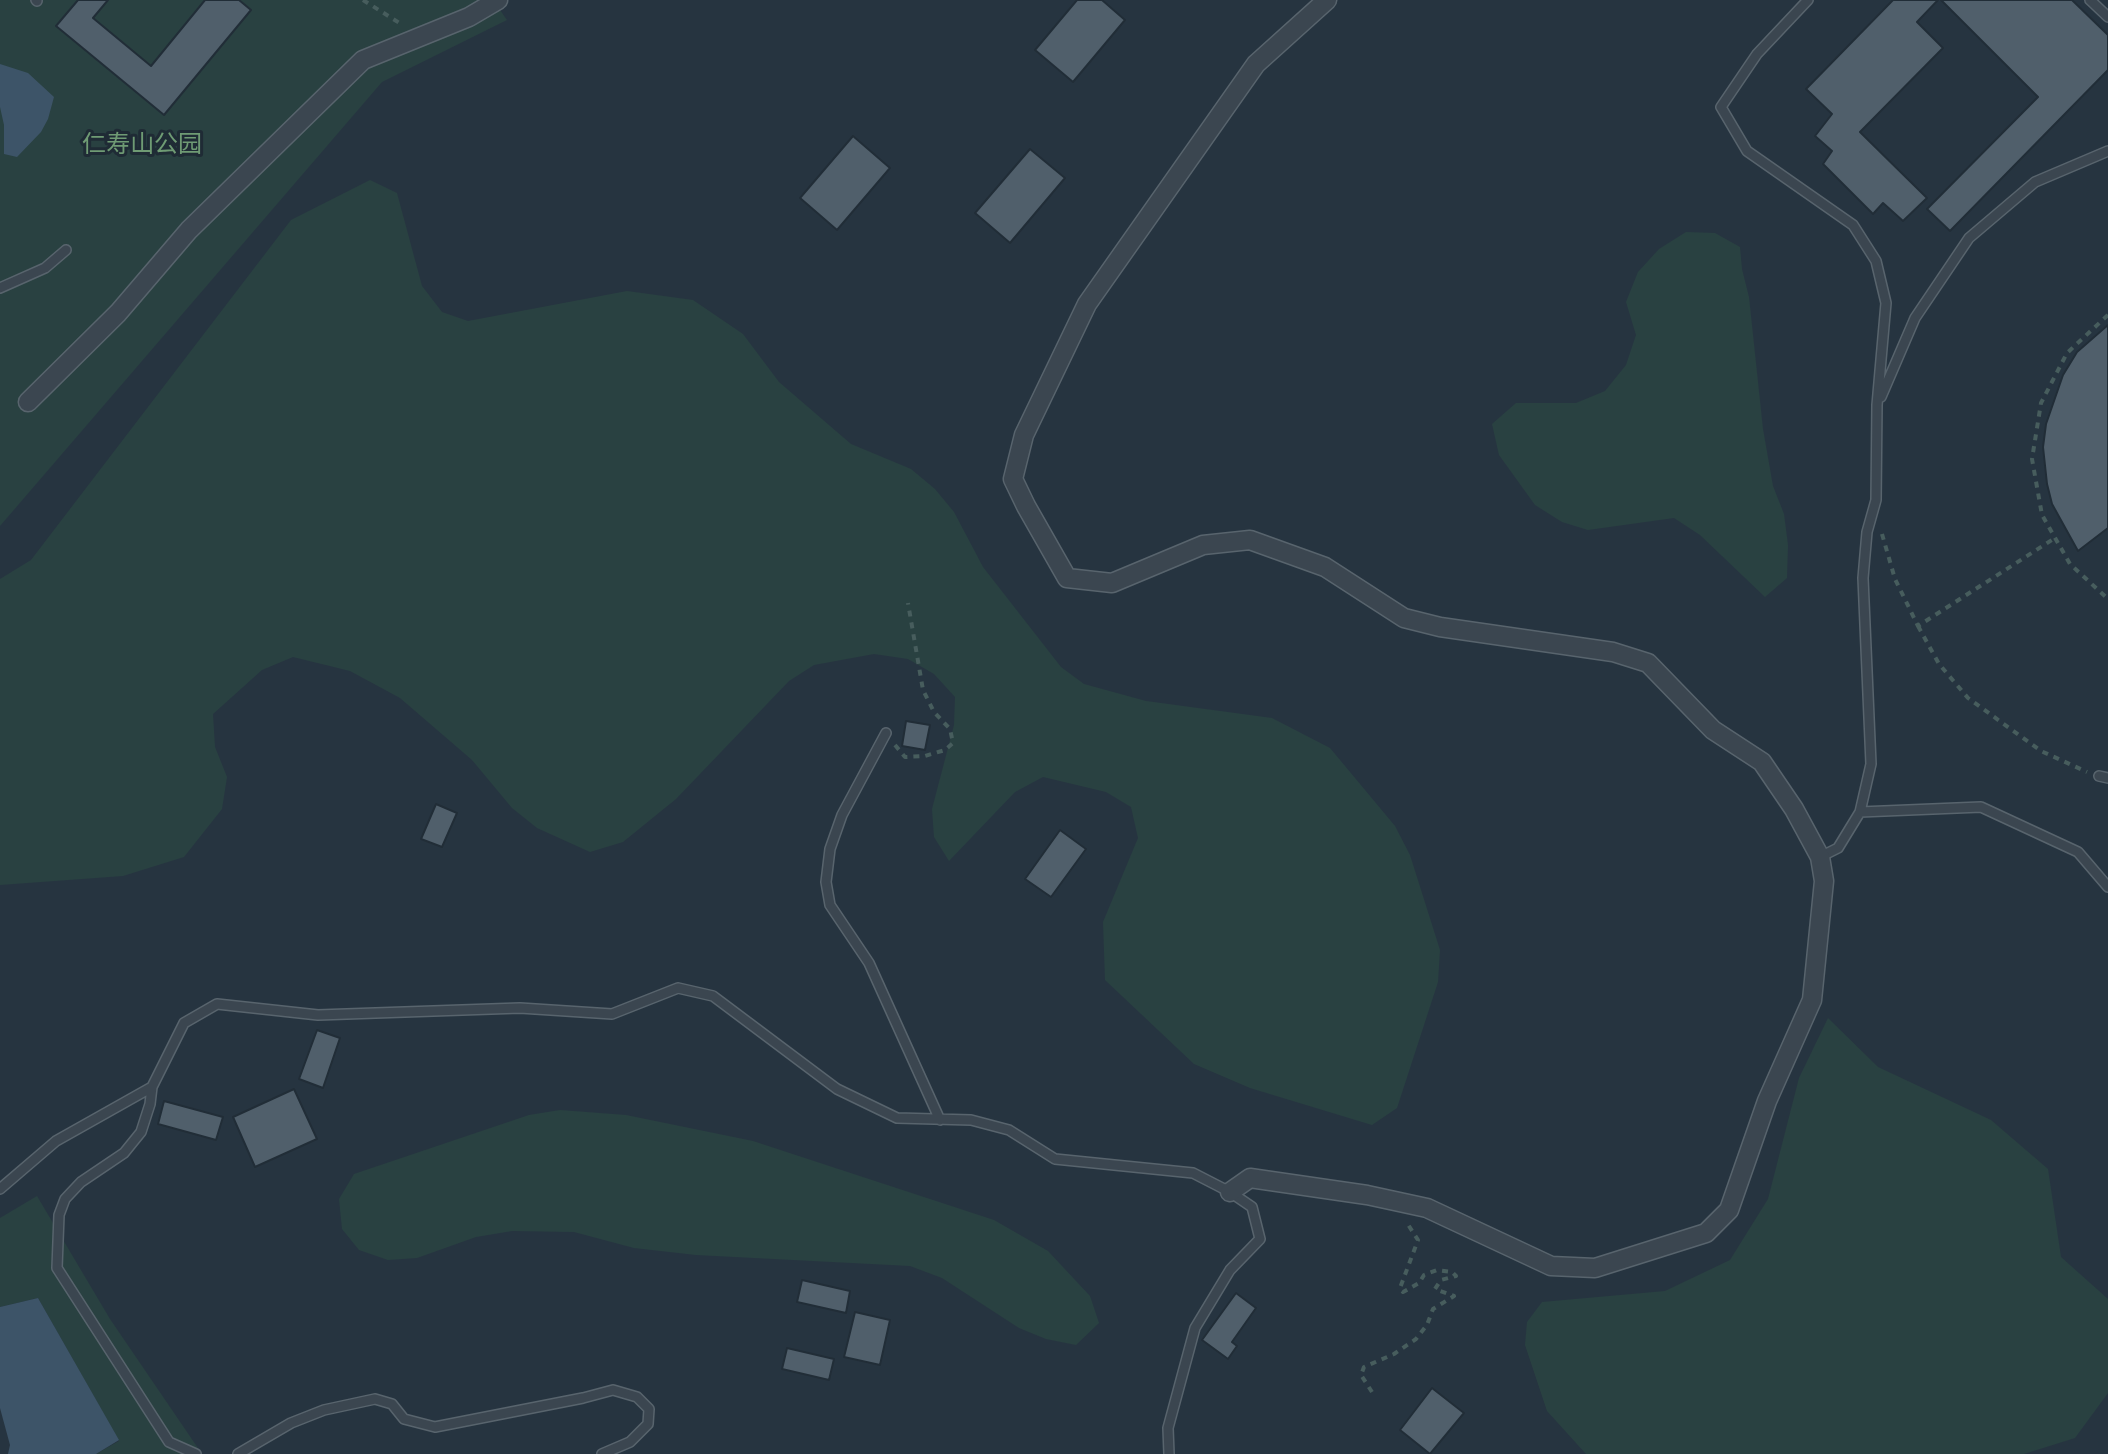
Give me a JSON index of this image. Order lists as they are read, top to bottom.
{
  "parks": ["仁寿山公园"]
}
